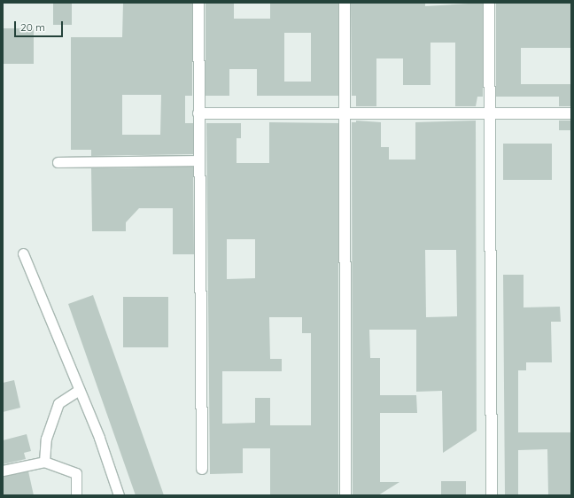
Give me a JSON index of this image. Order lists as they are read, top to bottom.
{
  "scale_bar": "20 m"
}
